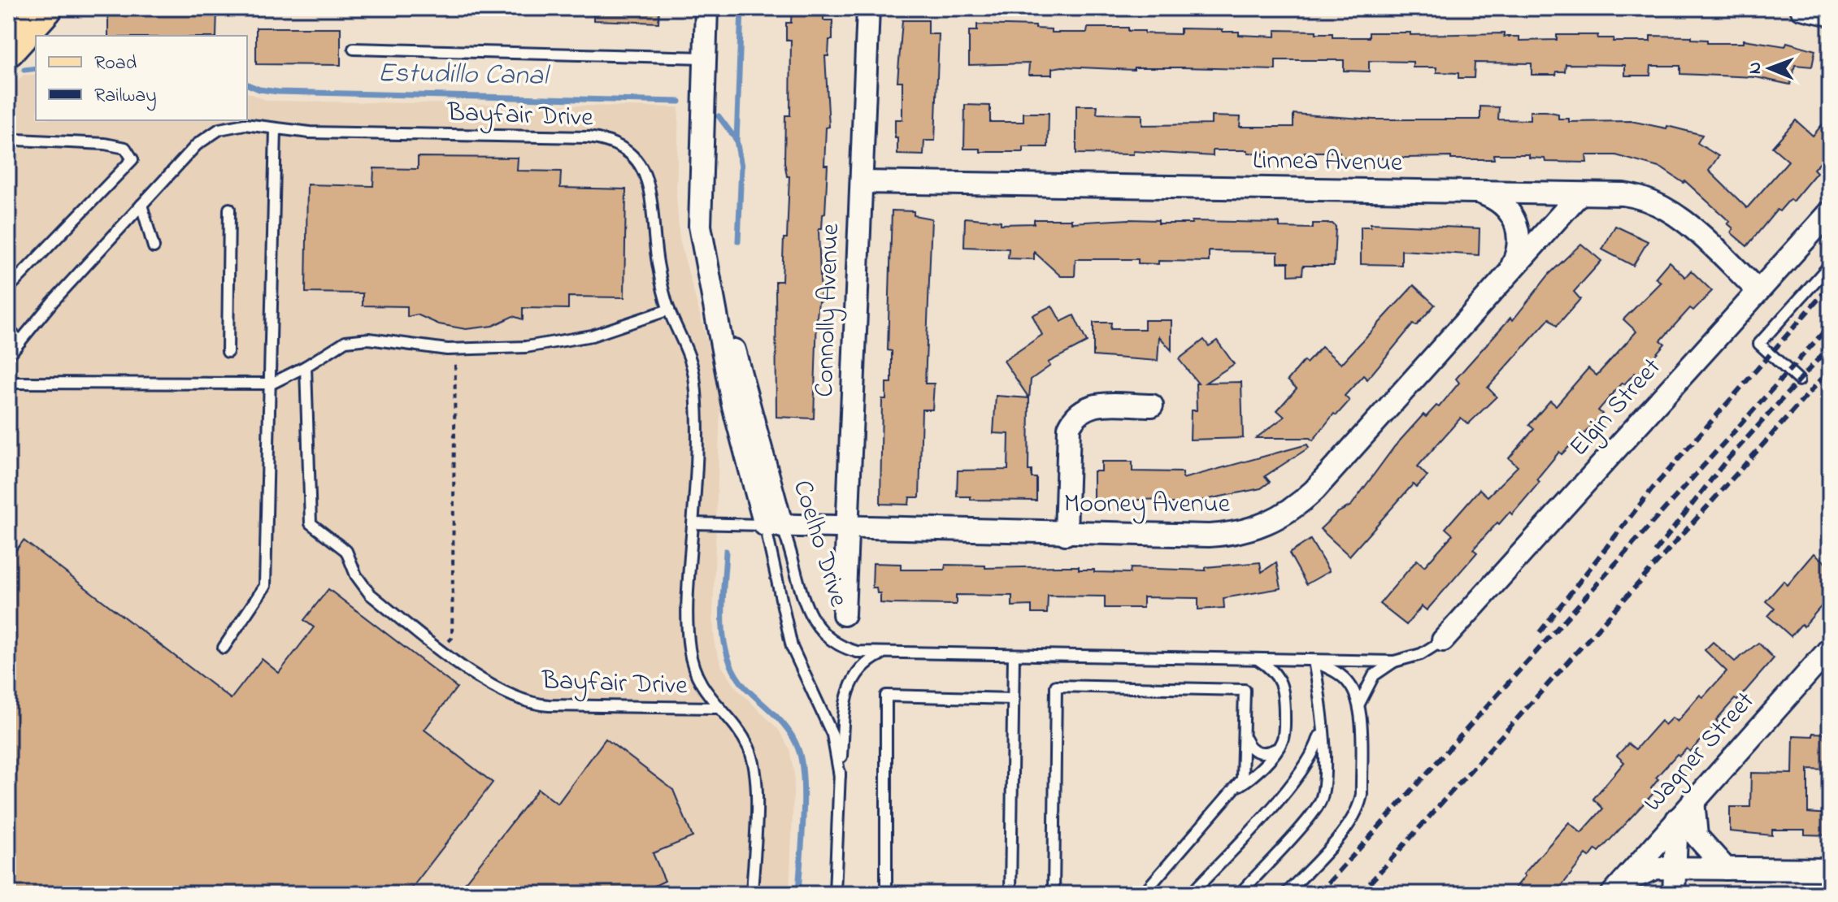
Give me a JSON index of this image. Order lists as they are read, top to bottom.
{
  "streets": {
    "street": [
      "Linnea Avenue",
      "Connolly Avenue",
      "Elgin Street",
      "Mooney Avenue",
      "Coelho Drive",
      "Wagner Street"
    ],
    "lane": ["Bayfair Drive"]
  },
  "crossings": [
    ["Linnea Avenue", "Connolly Avenue"],
    ["Linnea Avenue", "Elgin Street"],
    ["Linnea Avenue", "Mooney Avenue"],
    ["Connolly Avenue", "Mooney Avenue"],
    ["Mooney Avenue", "Coelho Drive"]
  ],
  "water": ["Estudillo Canal"],
  "legend": ["Road", "Railway"],
  "north": "left"
}
